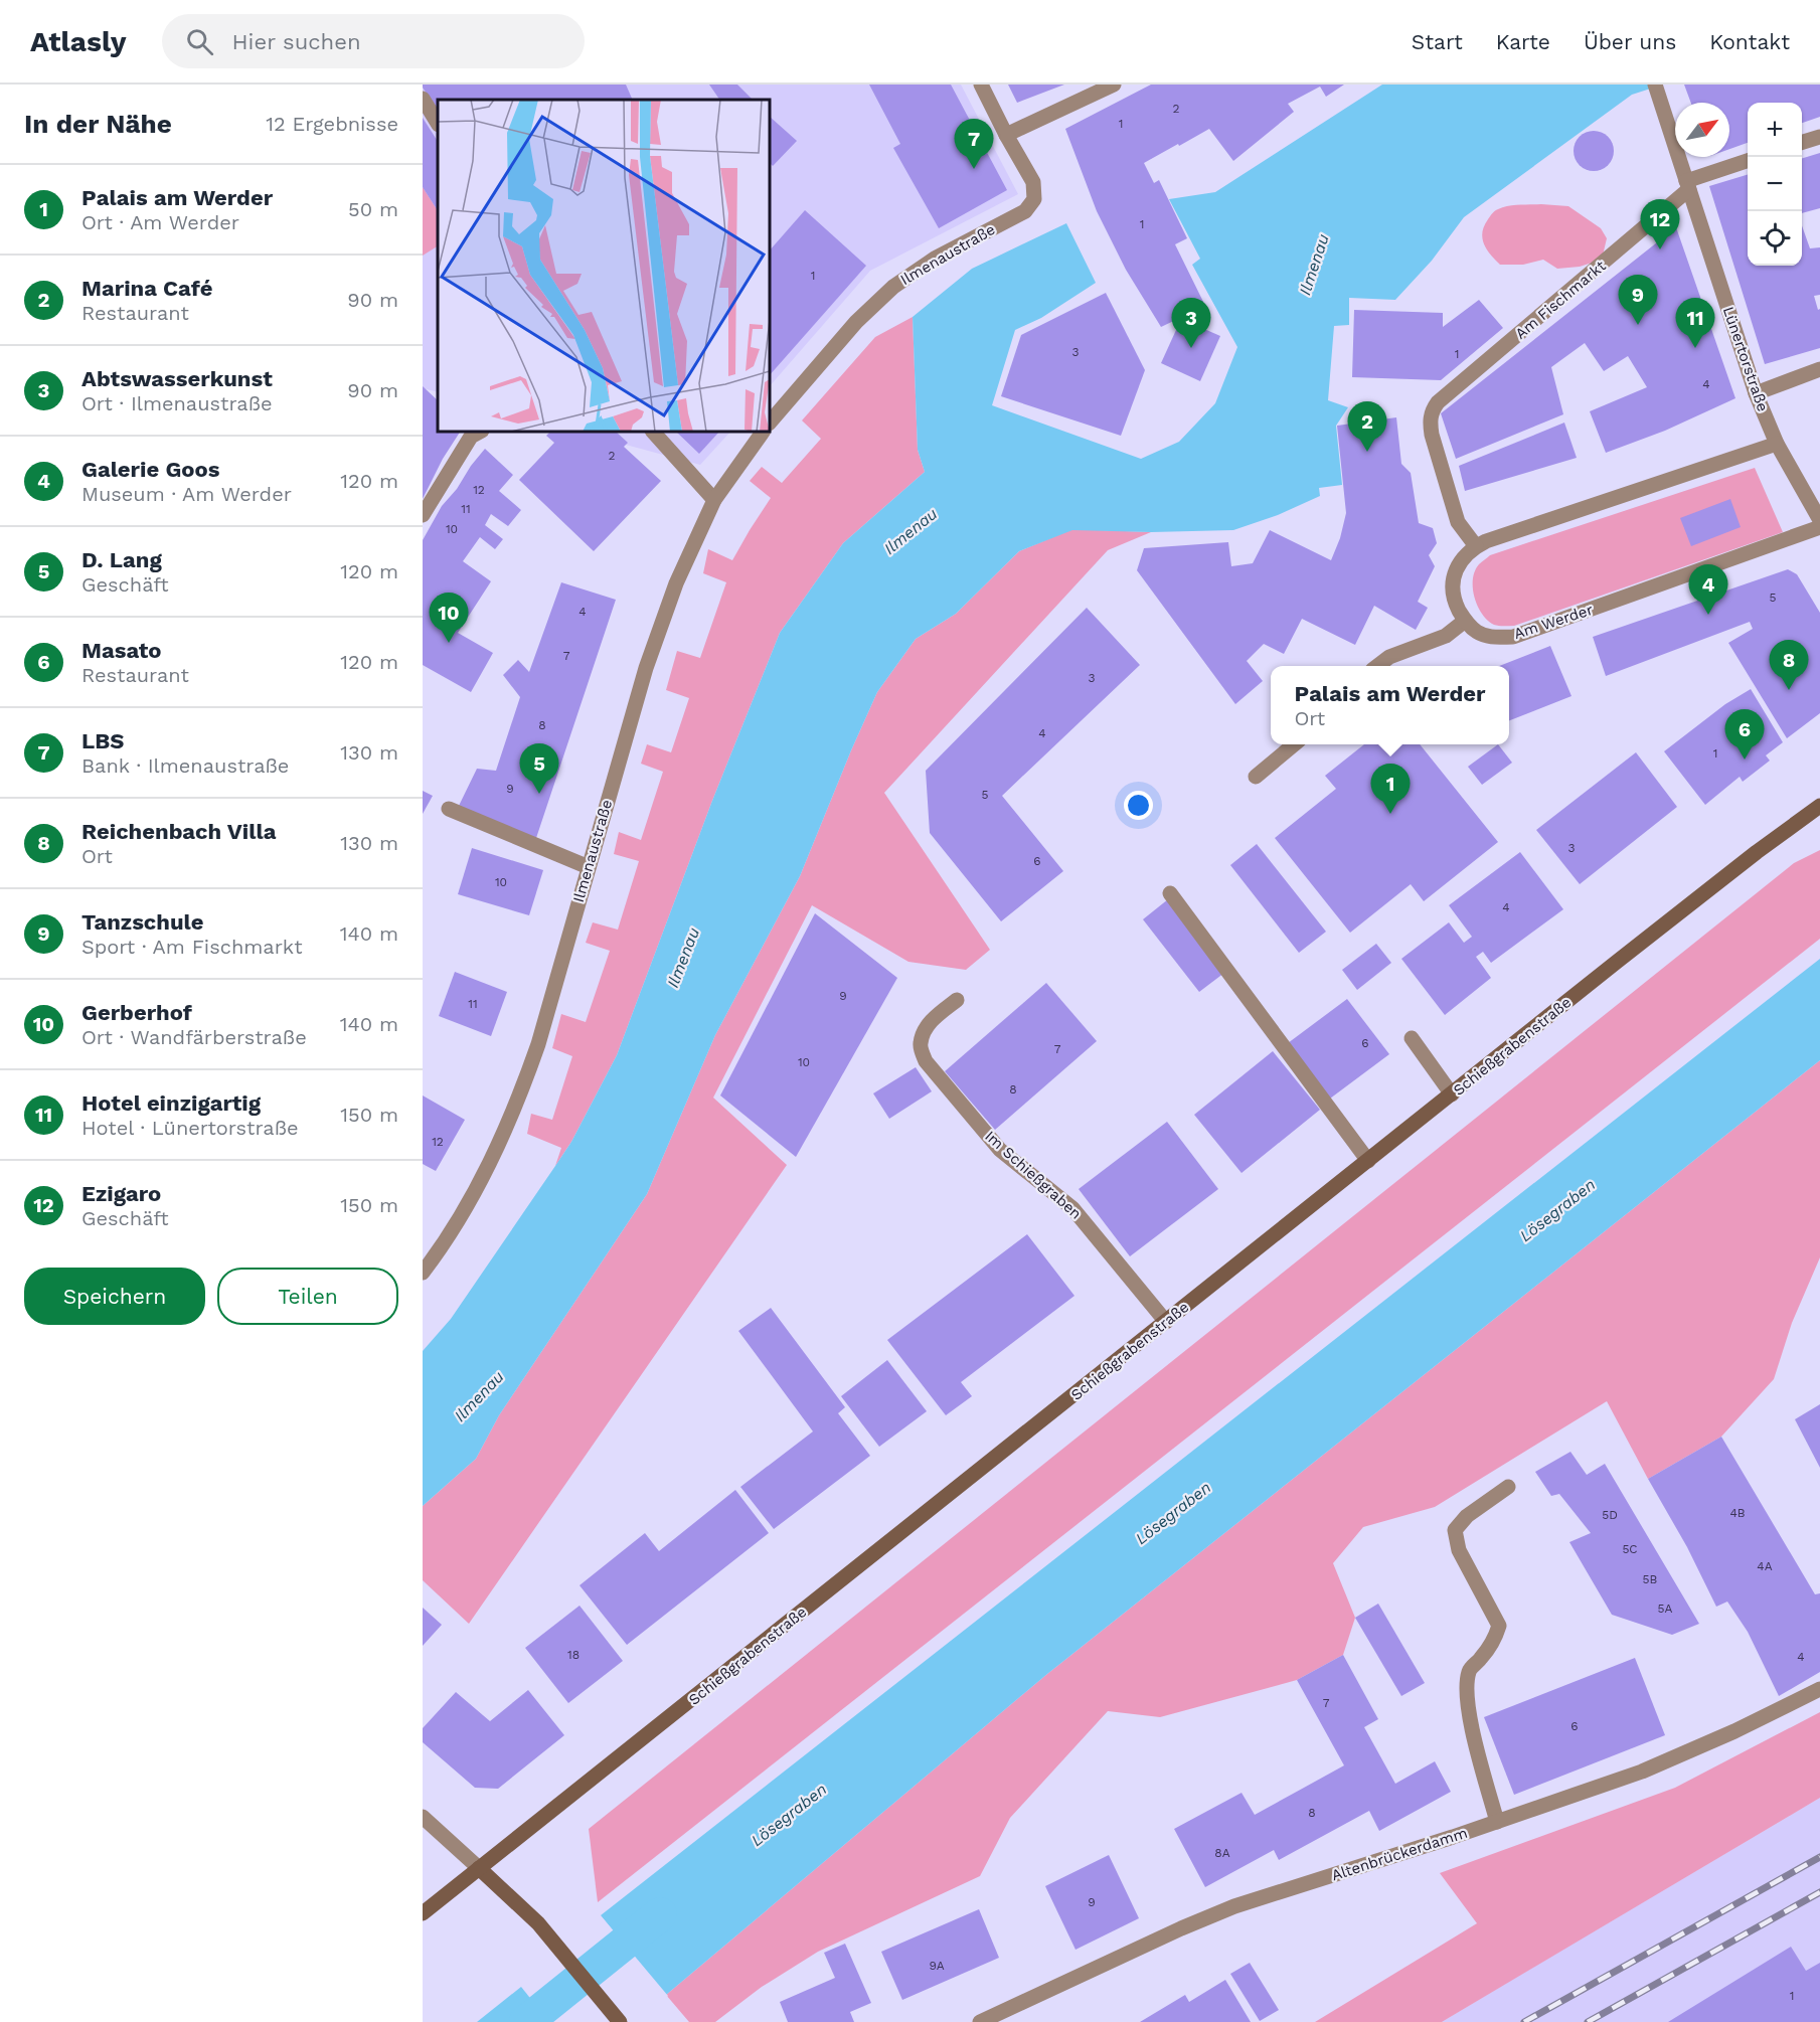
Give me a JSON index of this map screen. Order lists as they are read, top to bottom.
{
  "streets": {
    "main road": ["Schießgrabenstraße"],
    "street": [
      "Ilmenaustraße",
      "Am Fischmarkt",
      "Lünertorstraße",
      "Am Werder",
      "Im Schießgraben",
      "Altenbrückerdamm"
    ]
  },
  "crossings": [
    ["Am Fischmarkt", "Lünertorstraße"],
    ["Schießgrabenstraße", "Im Schießgraben"]
  ],
  "water": ["Ilmenau", "Lösegraben"],
  "house_numbers": [
    "2",
    "1",
    "1",
    "1",
    "3",
    "1",
    "4",
    "2",
    "12",
    "11",
    "10",
    "5",
    "4",
    "7",
    "3",
    "8",
    "4",
    "1",
    "9",
    "5",
    "3",
    "6",
    "10",
    "4",
    "9",
    "11",
    "6",
    "7",
    "10",
    "8",
    "12",
    "4B",
    "5D",
    "5C",
    "4A",
    "5B",
    "5A",
    "18",
    "4",
    "7",
    "6",
    "8",
    "8A",
    "9",
    "9A",
    "1"
  ],
  "north": "top right",
  "page": {
    "header": "Atlasly",
    "search": "Hier suchen",
    "nav": [
      "Start",
      "Karte",
      "Über uns",
      "Kontakt"
    ],
    "heading": ["In der Nähe", "12 Ergebnisse"],
    "map_buttons": ["+", "−"],
    "pins": [
      "7",
      "12",
      "9",
      "3",
      "11",
      "2",
      "4",
      "10",
      "8",
      "6",
      "5",
      "1"
    ],
    "list": [
      {
        "mark": "1",
        "name": "Palais am Werder",
        "note": "Ort · Am Werder",
        "value": "50 m"
      },
      {
        "mark": "2",
        "name": "Marina Café",
        "note": "Restaurant",
        "value": "90 m"
      },
      {
        "mark": "3",
        "name": "Abtswasserkunst",
        "note": "Ort · Ilmenaustraße",
        "value": "90 m"
      },
      {
        "mark": "4",
        "name": "Galerie Goos",
        "note": "Museum · Am Werder",
        "value": "120 m"
      },
      {
        "mark": "5",
        "name": "D. Lang",
        "note": "Geschäft",
        "value": "120 m"
      },
      {
        "mark": "6",
        "name": "Masato",
        "note": "Restaurant",
        "value": "120 m"
      },
      {
        "mark": "7",
        "name": "LBS",
        "note": "Bank · Ilmenaustraße",
        "value": "130 m"
      },
      {
        "mark": "8",
        "name": "Reichenbach Villa",
        "note": "Ort",
        "value": "130 m"
      },
      {
        "mark": "9",
        "name": "Tanzschule",
        "note": "Sport · Am Fischmarkt",
        "value": "140 m"
      },
      {
        "mark": "10",
        "name": "Gerberhof",
        "note": "Ort · Wandfärberstraße",
        "value": "140 m"
      },
      {
        "mark": "11",
        "name": "Hotel einzigartig",
        "note": "Hotel · Lünertorstraße",
        "value": "150 m"
      },
      {
        "mark": "12",
        "name": "Ezigaro",
        "note": "Geschäft",
        "value": "150 m"
      }
    ],
    "popup": ["Palais am Werder", "Ort"],
    "buttons": ["Speichern", "Teilen"]
  }
}
